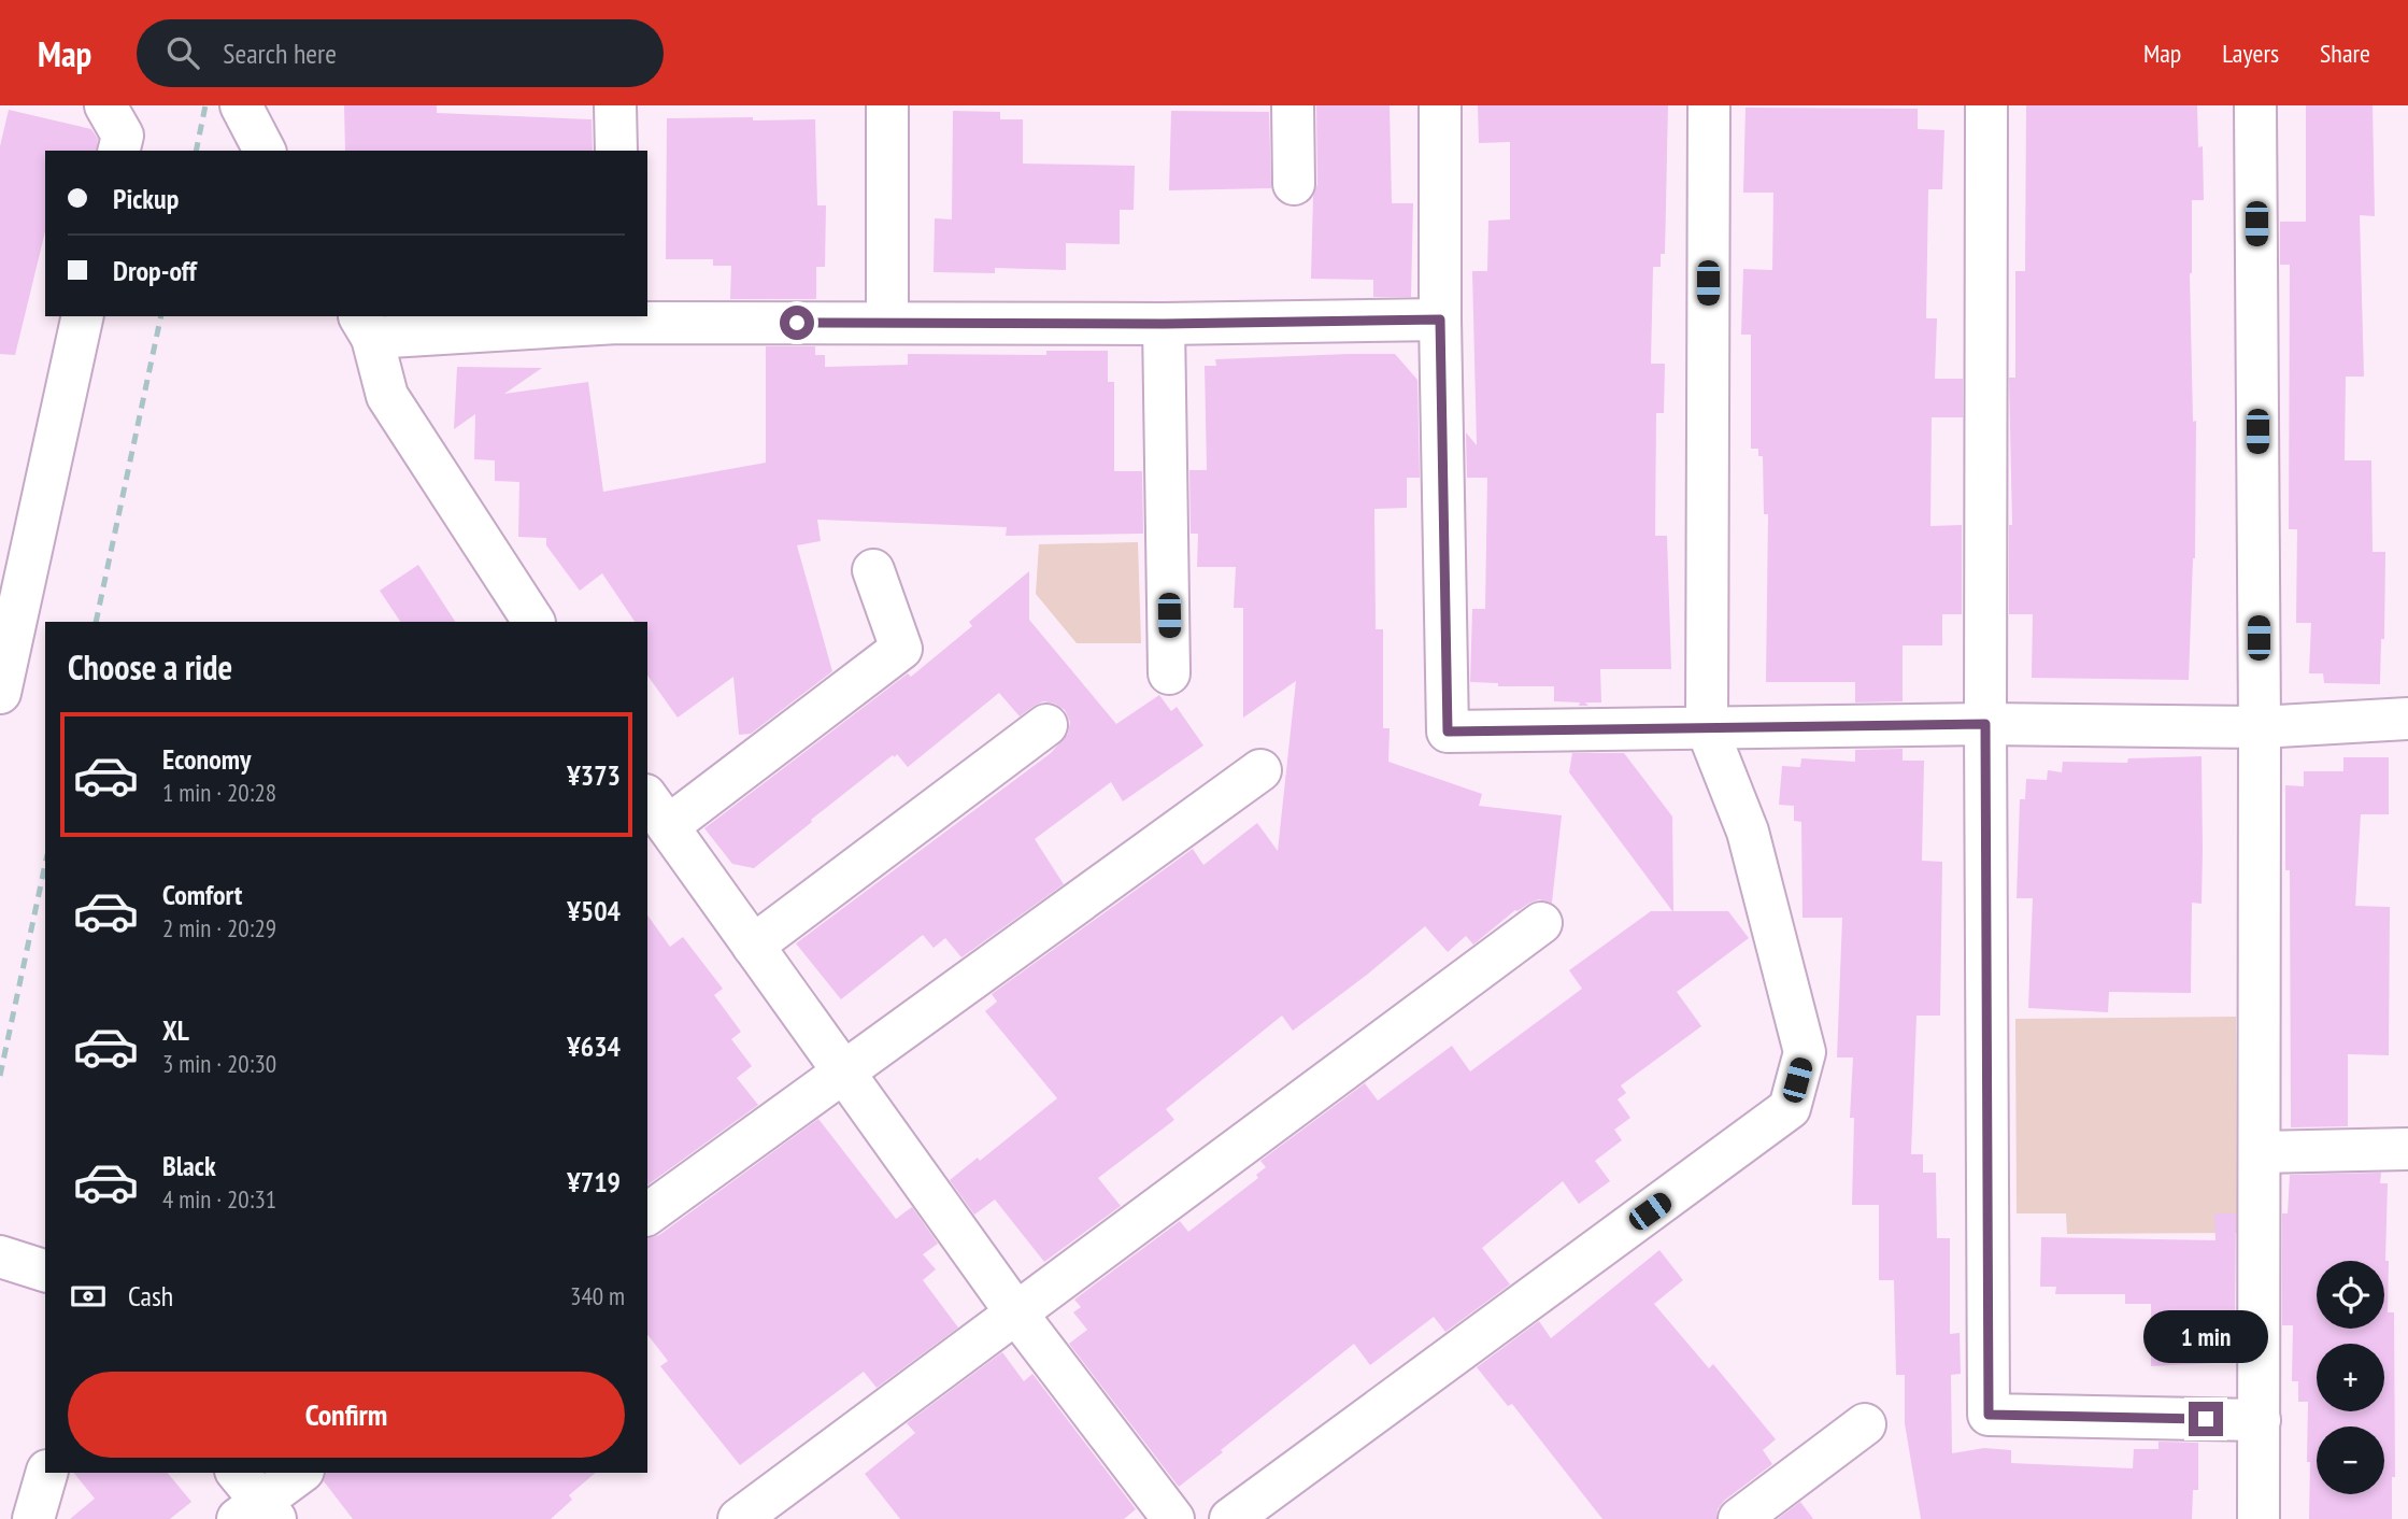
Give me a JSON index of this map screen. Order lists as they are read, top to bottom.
{
  "page": {
    "header": "Map",
    "search": "Search here",
    "nav": ["Map", "Layers", "Share"],
    "banner": ["Pickup", "Drop-off"],
    "heading": "Choose a ride",
    "list": [
      {
        "name": "Economy",
        "note": "1 min · 20:28",
        "value": "¥373"
      },
      {
        "name": "Comfort",
        "note": "2 min · 20:29",
        "value": "¥504"
      },
      {
        "name": "XL",
        "note": "3 min · 20:30",
        "value": "¥634"
      },
      {
        "name": "Black",
        "note": "4 min · 20:31",
        "value": "¥719"
      }
    ],
    "pay": ["Cash", "340 m"],
    "map_buttons": ["+", "−"],
    "bubble": "1 min",
    "buttons": "Confirm"
  }
}
